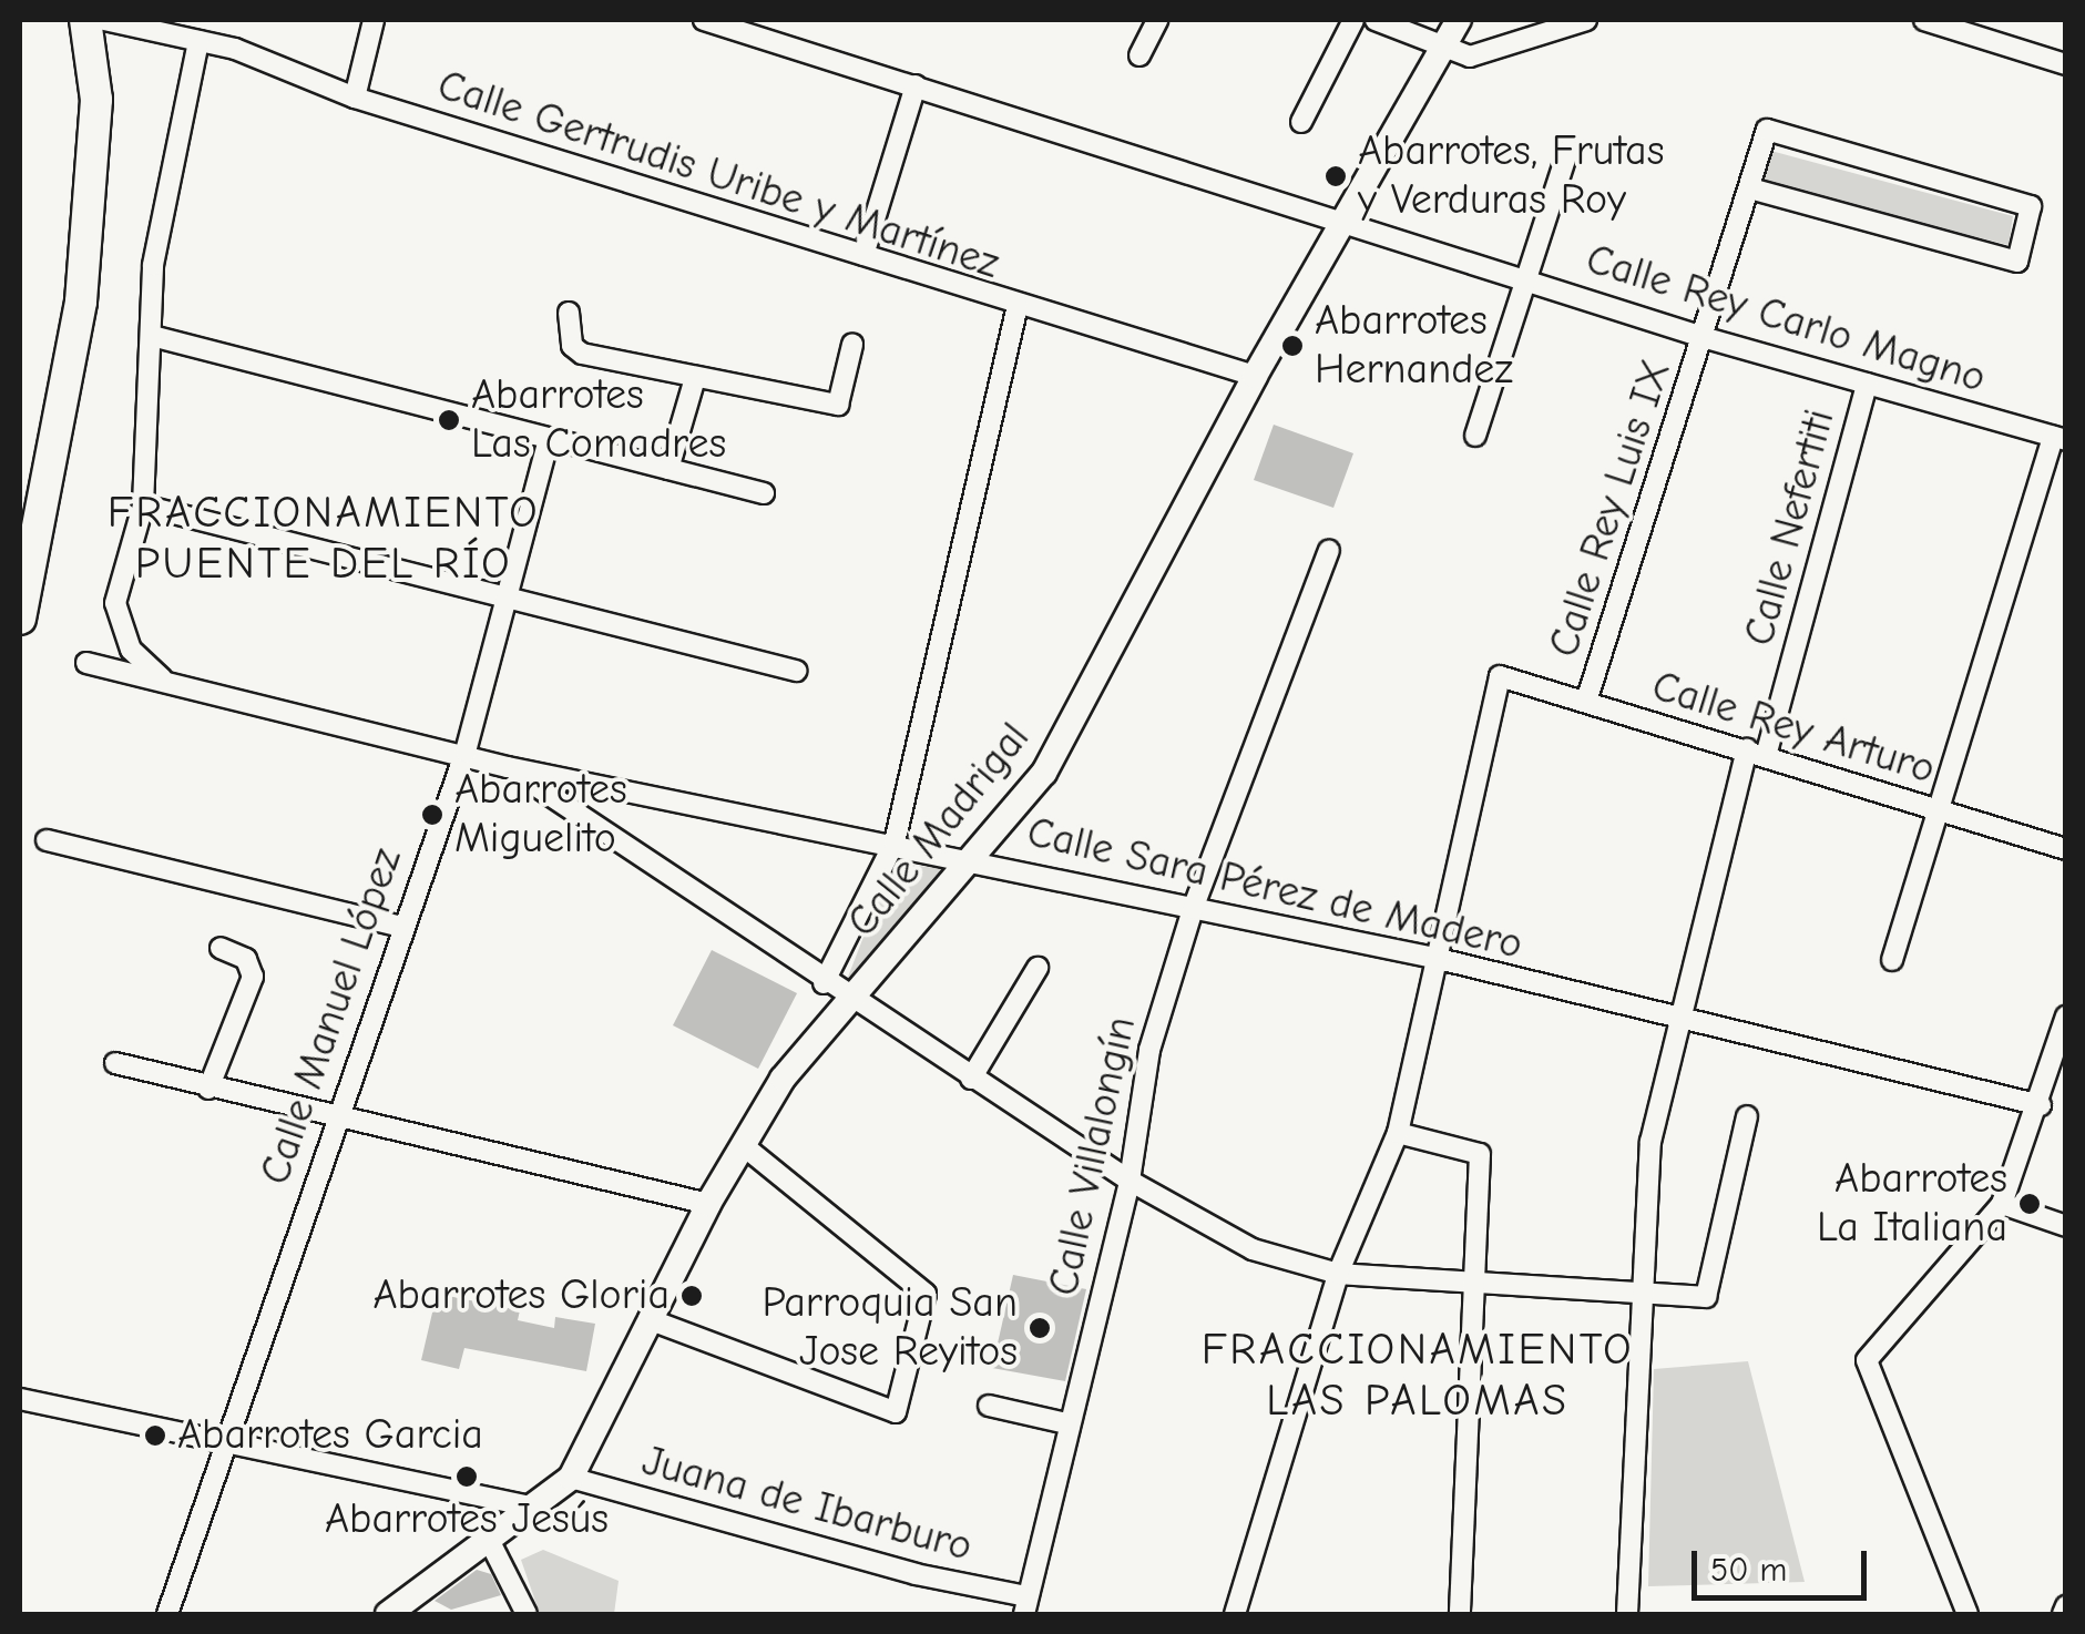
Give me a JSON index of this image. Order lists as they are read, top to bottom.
{
  "streets": {
    "street": [
      "Calle Gertrudis Uribe y Martínez",
      "Calle Rey Carlo Magno",
      "Calle Rey Luis IX",
      "Calle Nefertiti",
      "Calle Rey Arturo",
      "Calle Madrigal",
      "Calle Sara Pérez de Madero",
      "Calle Manuel López",
      "Calle Villalongín",
      "Juana de Ibarburo"
    ]
  },
  "crossings": [
    ["Calle Gertrudis Uribe y Martínez", "Calle Madrigal"],
    ["Calle Rey Carlo Magno", "Calle Rey Luis IX"],
    ["Calle Rey Carlo Magno", "Calle Nefertiti"],
    ["Calle Rey Carlo Magno", "Calle Madrigal"],
    ["Calle Rey Luis IX", "Calle Rey Arturo"],
    ["Calle Nefertiti", "Calle Rey Arturo"],
    ["Calle Nefertiti", "Calle Sara Pérez de Madero"],
    ["Calle Rey Arturo", "Calle Sara Pérez de Madero"],
    ["Calle Madrigal", "Calle Sara Pérez de Madero"],
    ["Calle Madrigal", "Juana de Ibarburo"],
    ["Calle Sara Pérez de Madero", "Calle Manuel López"],
    ["Calle Sara Pérez de Madero", "Calle Villalongín"],
    ["Calle Villalongín", "Juana de Ibarburo"]
  ],
  "districts": ["FRACCIONAMIENTO PUENTE DEL RÍO", "FRACCIONAMIENTO LAS PALOMAS"],
  "places": [
    "Abarrotes, Frutas y Verduras Roy",
    "Abarrotes Hernandez",
    "Abarrotes Las Comadres",
    "Abarrotes Miguelito",
    "Abarrotes La Italiana",
    "Abarrotes Gloria",
    "Parroquia San Jose Reyitos",
    "Abarrotes Garcia",
    "Abarrotes Jesús"
  ],
  "scale_bar": "50 m"
}
